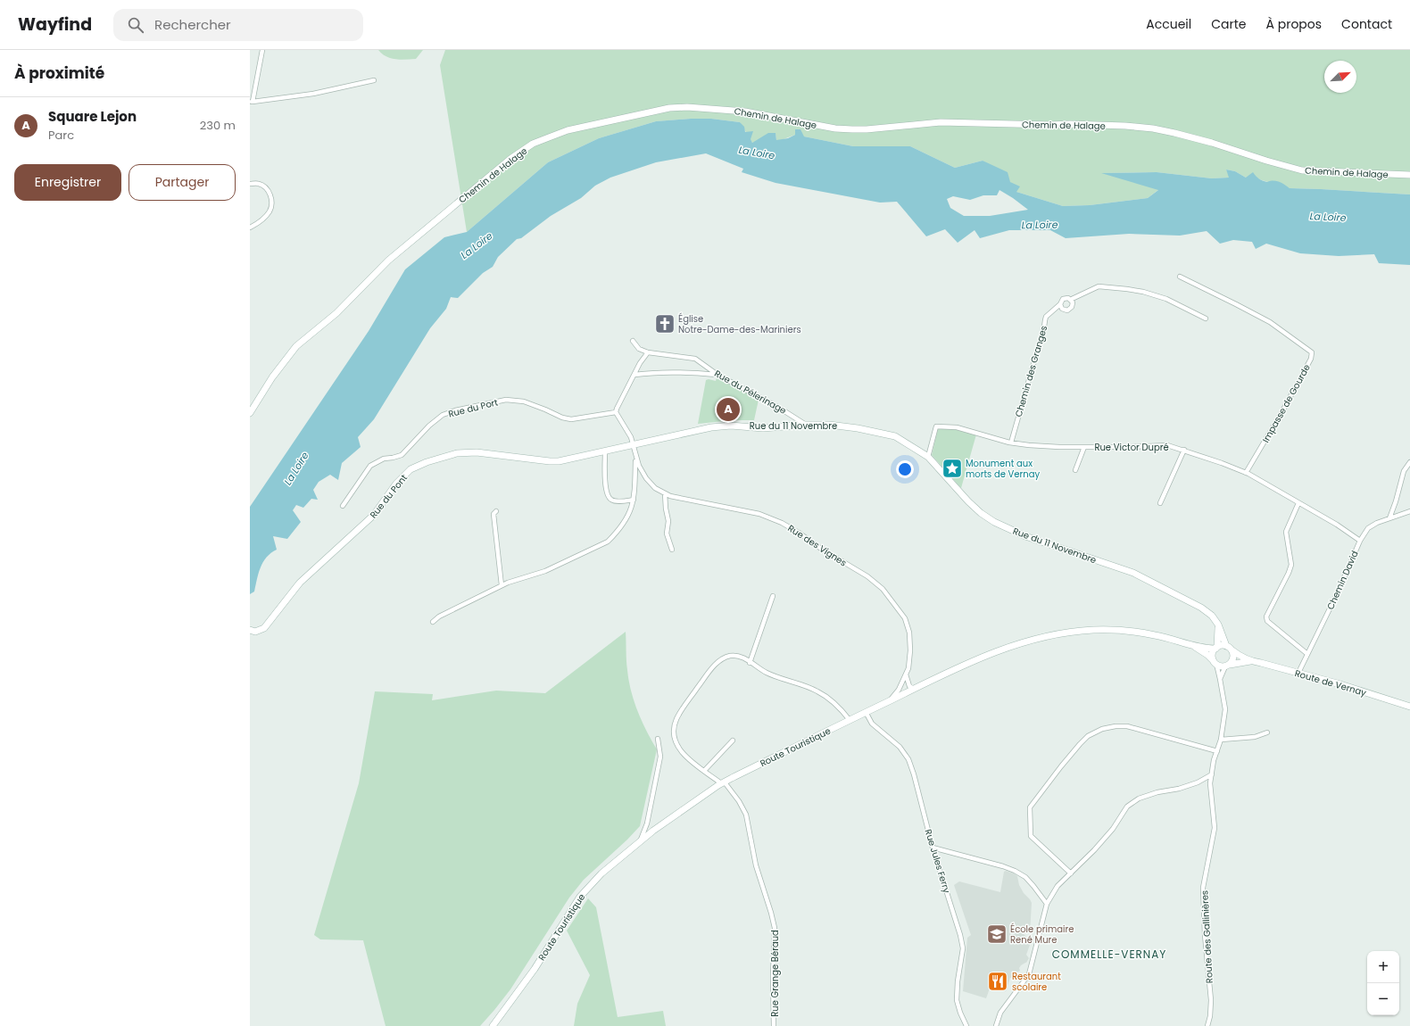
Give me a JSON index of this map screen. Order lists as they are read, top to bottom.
{
  "streets": {
    "street": [
      "Chemin de Halage",
      "Chemin des Granges",
      "Rue du Pélerinage",
      "Impasse de Gourde",
      "Rue du Port",
      "Rue du 11 Novembre",
      "Rue Victor Dupré",
      "Rue du Pont",
      "Rue des Vignes",
      "Chemin David",
      "Route de Vernay",
      "Route Touristique",
      "Rue Jules Ferry",
      "Route des Gallinières",
      "Rue Grange Béraud"
    ]
  },
  "crossings": [
    ["Chemin des Granges", "Rue Victor Dupré"],
    ["Rue du Pélerinage", "Rue du 11 Novembre"],
    ["Impasse de Gourde", "Rue Victor Dupré"],
    ["Rue du Port", "Rue des Vignes"],
    ["Rue du 11 Novembre", "Rue Victor Dupré"],
    ["Rue du 11 Novembre", "Rue du Pont"],
    ["Rue du 11 Novembre", "Rue des Vignes"],
    ["Rue du 11 Novembre", "Route de Vernay"],
    ["Rue du 11 Novembre", "Route Touristique"],
    ["Rue du 11 Novembre", "Route des Gallinières"],
    ["Rue Victor Dupré", "Chemin David"],
    ["Rue du Pont", "Rue des Vignes"],
    ["Rue des Vignes", "Route Touristique"],
    ["Chemin David", "Route de Vernay"],
    ["Route de Vernay", "Route Touristique"],
    ["Route de Vernay", "Route des Gallinières"],
    ["Route Touristique", "Rue Jules Ferry"],
    ["Route Touristique", "Route des Gallinières"],
    ["Route Touristique", "Rue Grange Béraud"]
  ],
  "districts": ["COMMELLE-VERNAY"],
  "water": ["La Loire"],
  "places": {
    "church": ["Église Notre-Dame-des-Mariniers"],
    "place": ["Monument aux morts de Vernay"],
    "school or university": ["École primaire René Mure"],
    "restaurant": ["Restaurant scolaire"]
  },
  "north": "top right",
  "page": {
    "header": "Wayfind",
    "search": "Rechercher",
    "nav": [
      "Accueil",
      "Carte",
      "À propos",
      "Contact"
    ],
    "heading": "À proximité",
    "list": [
      {
        "mark": "A",
        "name": "Square Lejon",
        "note": "Parc",
        "value": "230 m"
      }
    ],
    "buttons": ["Enregistrer", "Partager"],
    "pins": "A",
    "map_buttons": ["+", "−"]
  }
}
